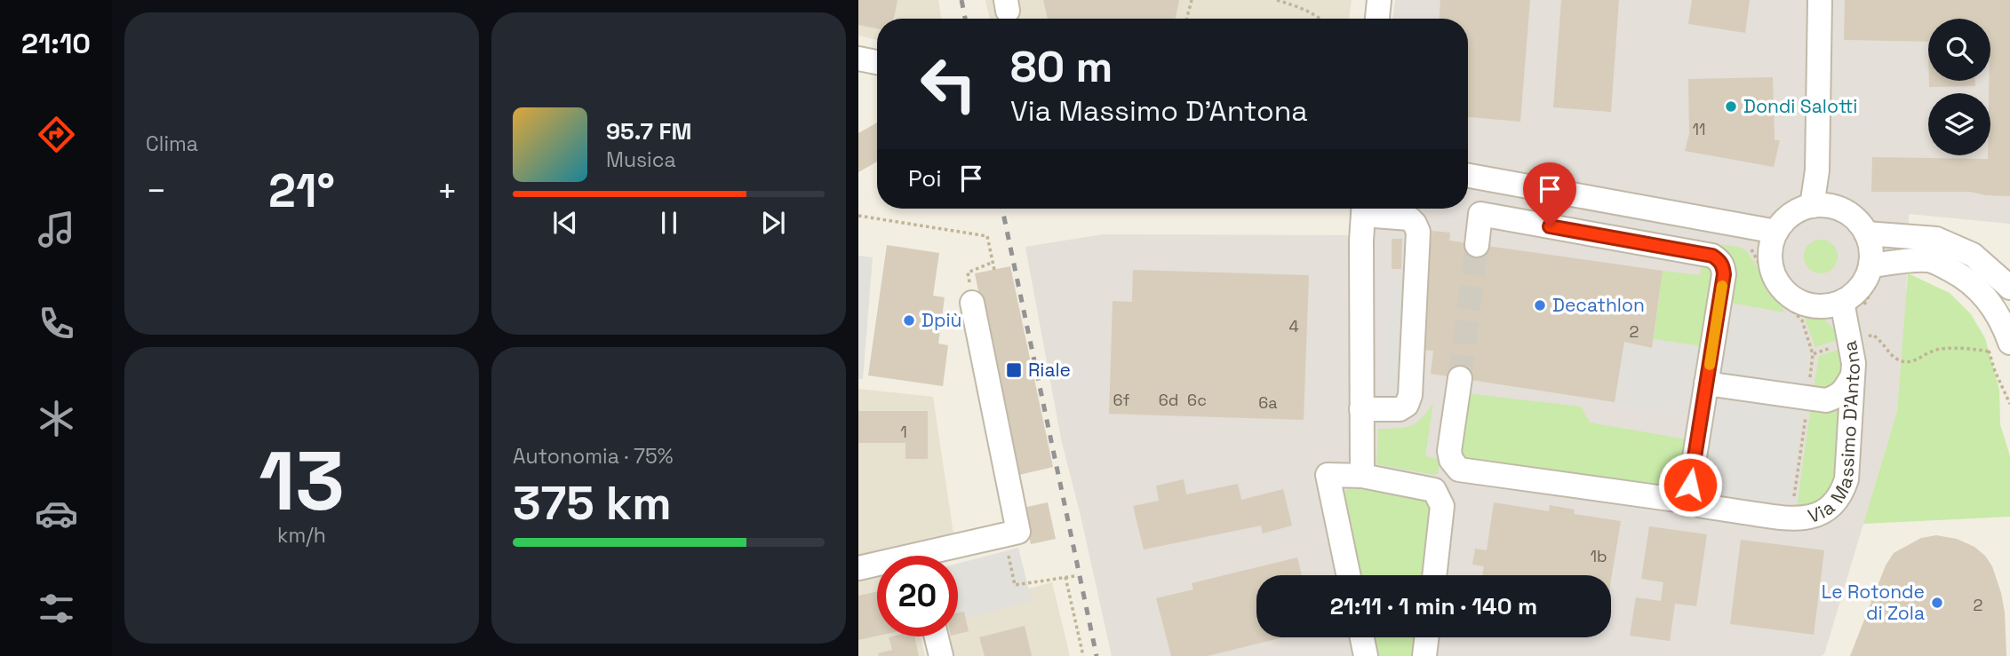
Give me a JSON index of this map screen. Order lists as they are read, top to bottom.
{
  "streets": {
    "street": ["Via Massimo D'Antona"]
  },
  "places": {
    "other": [
      "Dondi Salotti",
      "Decathlon",
      "Dpiù",
      "Le Rotonde di Zola"
    ],
    "transit": ["Riale"]
  },
  "house_numbers": [
    "11",
    "4",
    "2",
    "6f",
    "6d",
    "6c",
    "6a",
    "1",
    "1b",
    "2"
  ],
  "page": {
    "tabs": "21:10",
    "tile": [
      "Clima",
      ["13", "km/h"],
      ["Autonomia · 75%", "375 km"]
    ],
    "turn": ["80 m", "Via Massimo D'Antona"],
    "song": ["95.7 FM", "Musica"],
    "then": "Poi",
    "heat": ["−", "21°", "+"],
    "limit": "20",
    "trip": "21:11 · 1 min · 140 m"
  }
}
